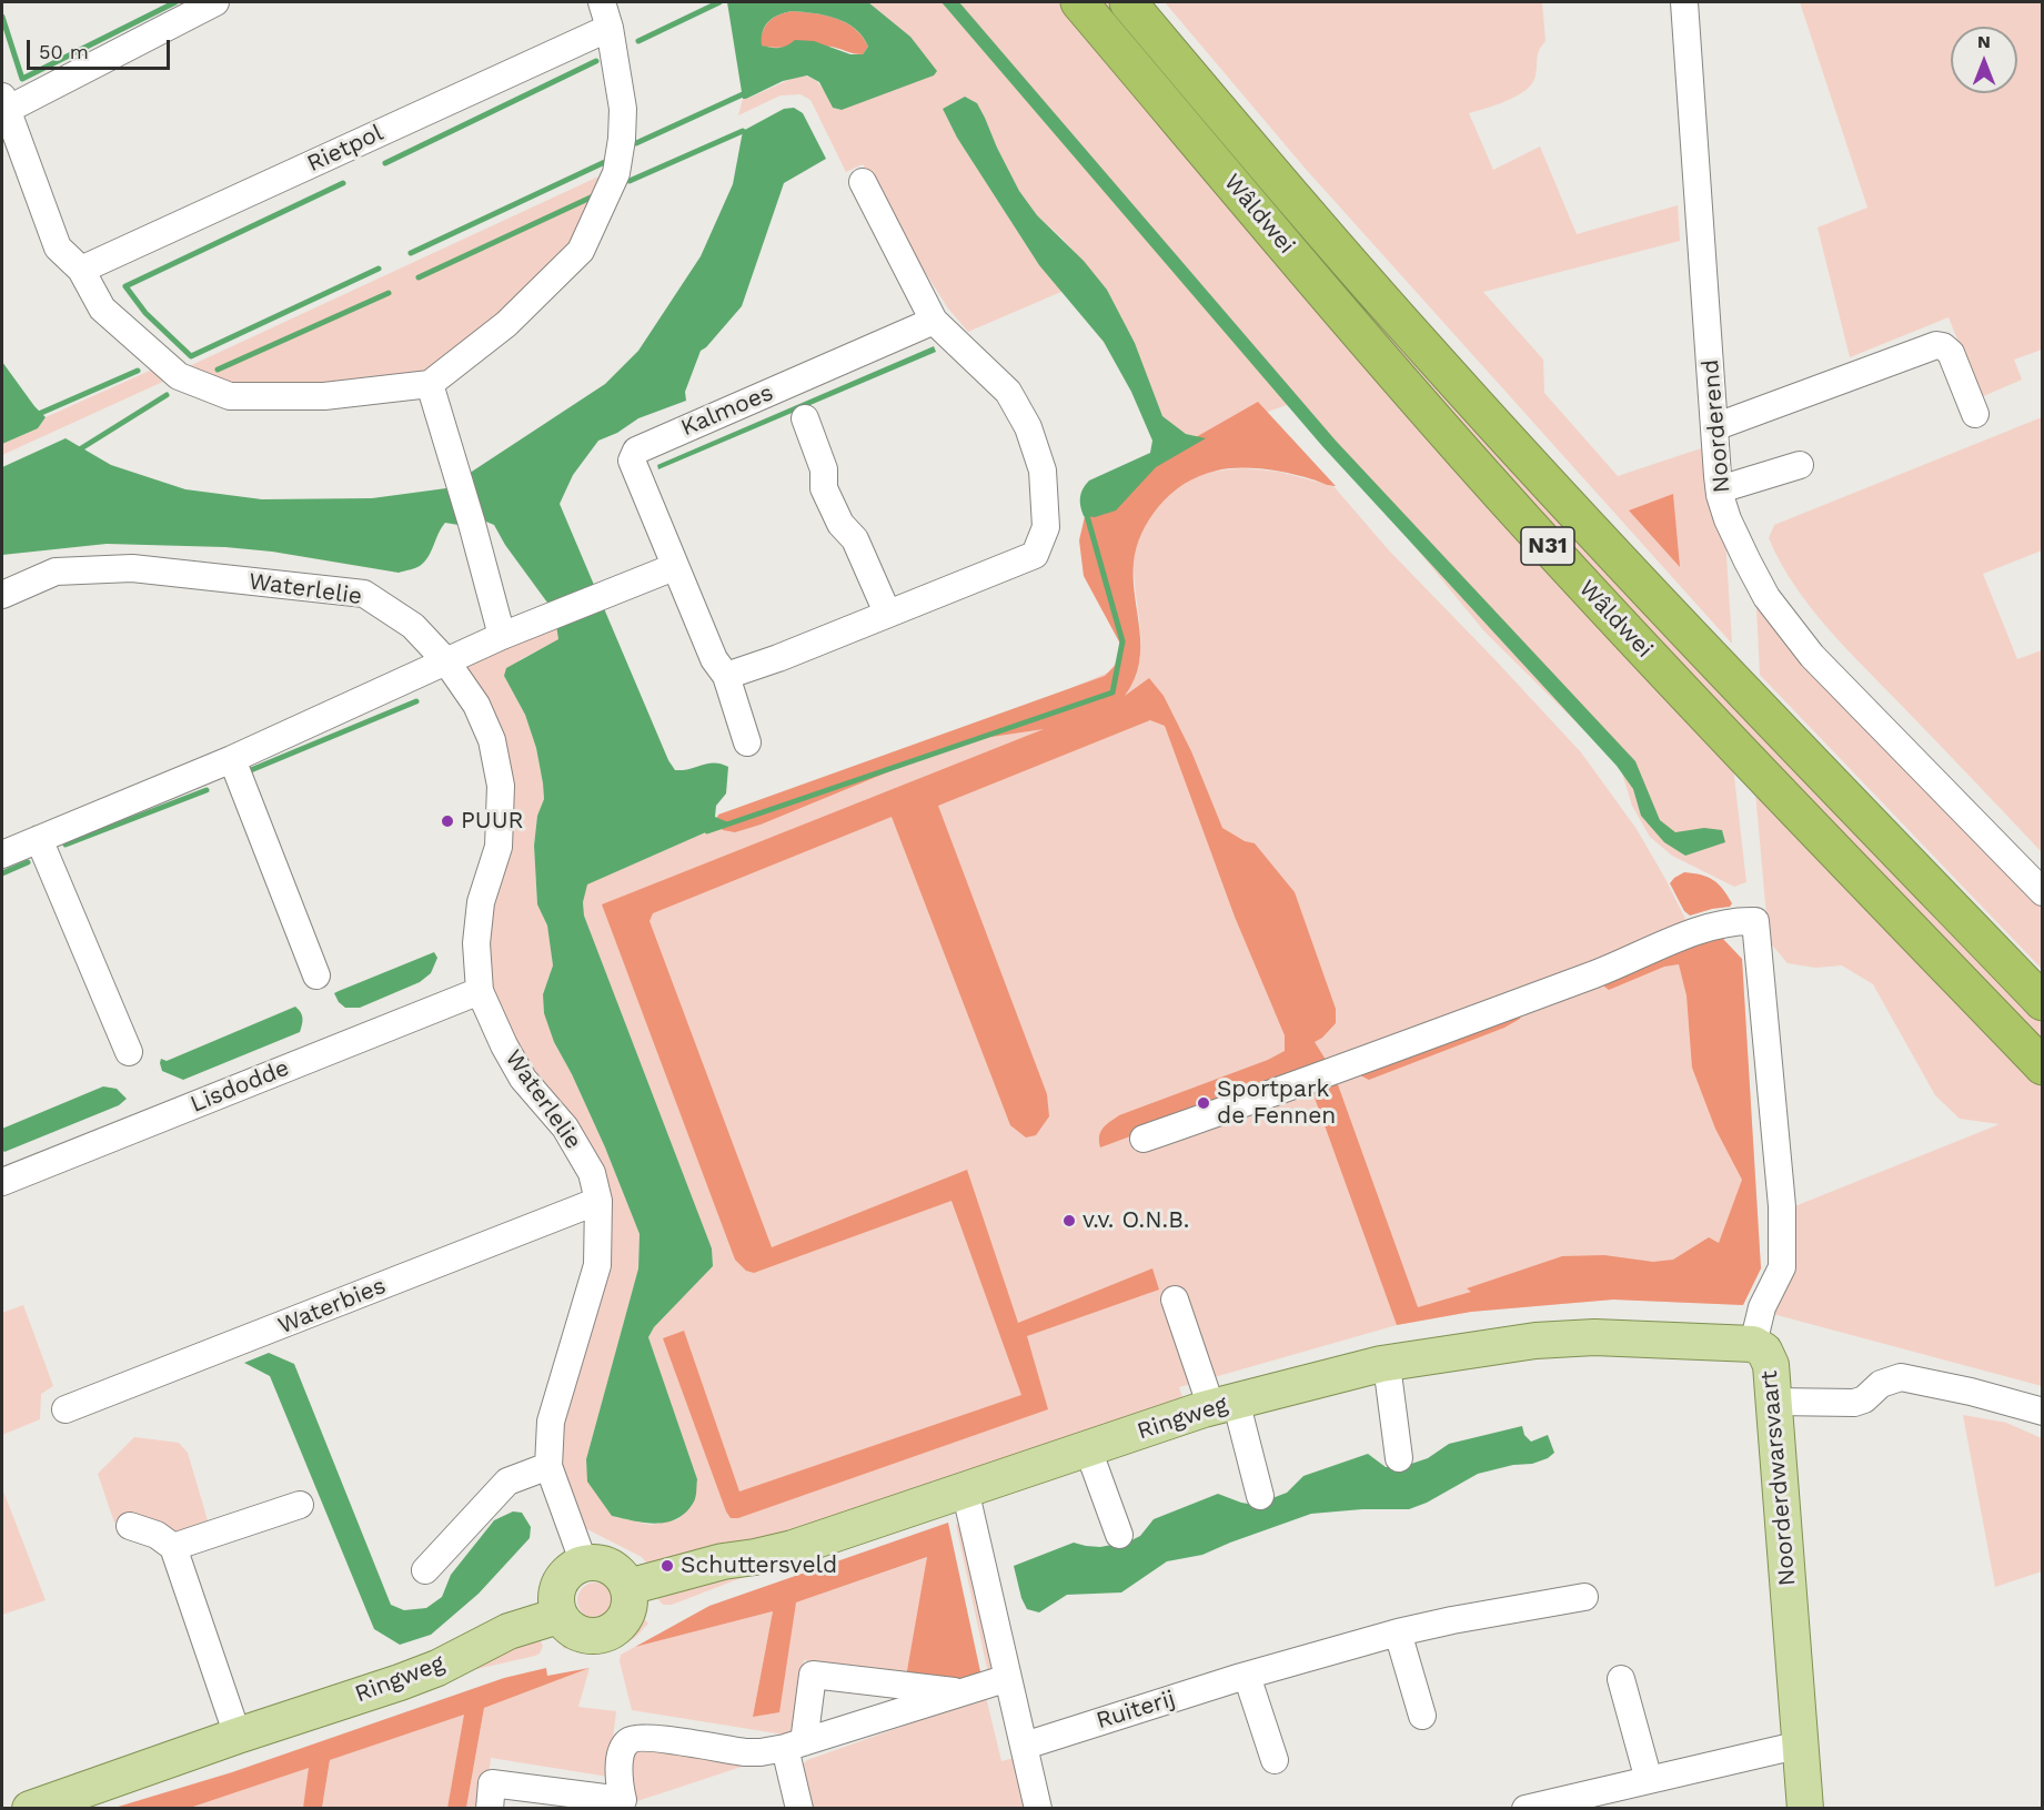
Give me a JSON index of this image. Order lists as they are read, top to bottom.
{
  "streets": {
    "highway": ["Wâldwei", "N31"],
    "main road": ["Ringweg", "Noorderdwarsvaart"],
    "street": [
      "Rietpol",
      "Kalmoes",
      "Noorderend",
      "Waterlelie",
      "Lisdodde",
      "Waterbies",
      "Ruiterij"
    ]
  },
  "crossings": [
    ["Waterlelie", "Lisdodde"],
    ["Waterlelie", "Waterbies"],
    ["Waterlelie", "Ringweg"],
    ["Ringweg", "Noorderdwarsvaart"]
  ],
  "places": [
    "PUUR",
    "Sportpark de Fennen",
    "v.v. O.N.B.",
    "Schuttersveld"
  ],
  "scale_bar": "50 m",
  "north": "top"
}
